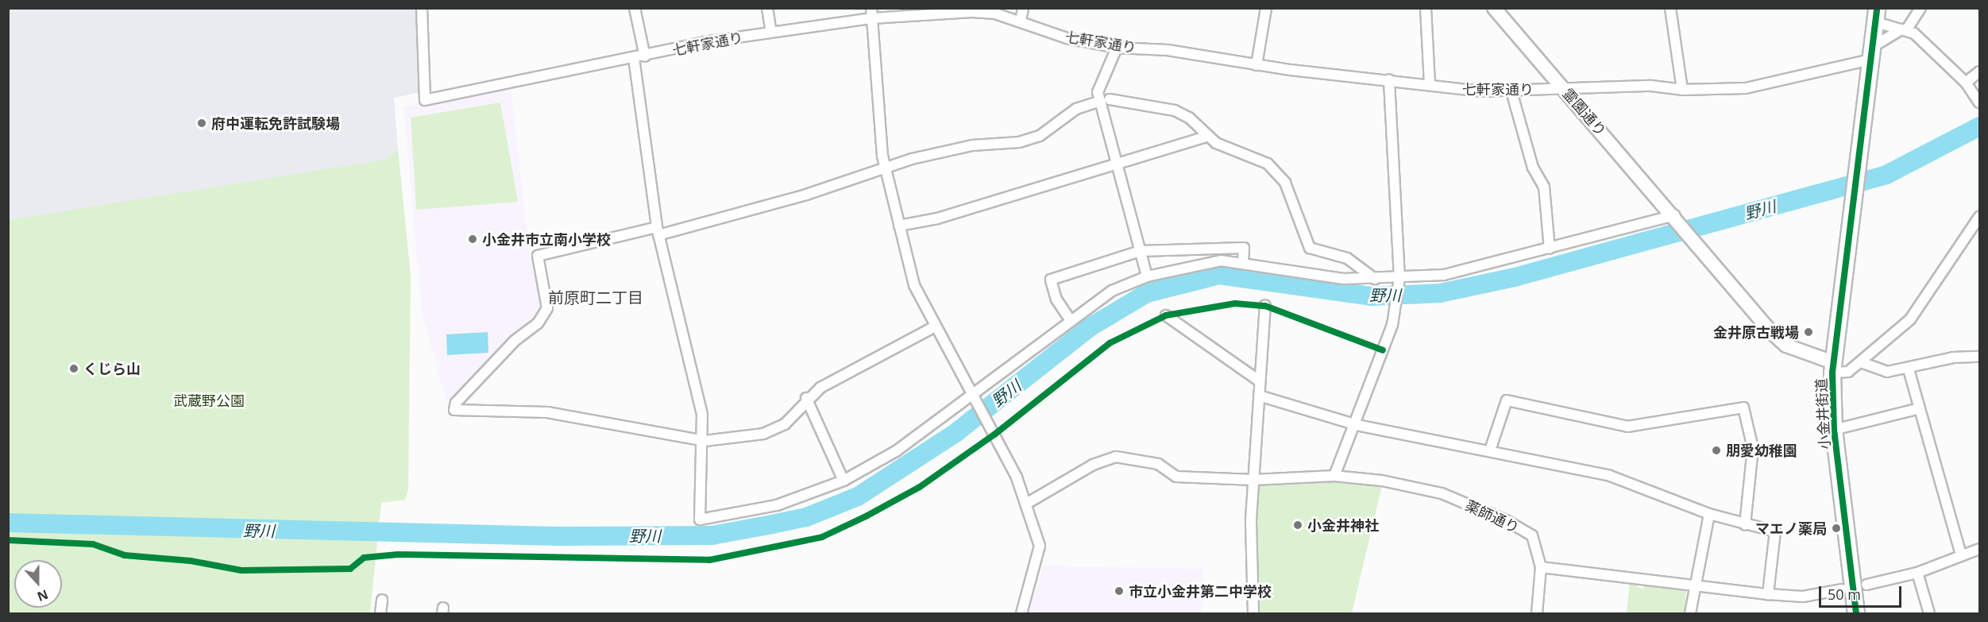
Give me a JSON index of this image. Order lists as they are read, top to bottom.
{
  "streets": {
    "main road": ["小金井街道"],
    "street": ["七軒家通り", "霊園通り", "薬師通り"]
  },
  "crossings": [
    ["七軒家通り", "霊園通り"],
    ["七軒家通り", "小金井街道"],
    ["霊園通り", "小金井街道"]
  ],
  "districts": ["前原町二丁目"],
  "water": ["野川"],
  "parks": ["武蔵野公園"],
  "places": [
    "府中運転免許試験場",
    "小金井市立南小学校",
    "金井原古戦場",
    "くじら山",
    "朋愛幼稚園",
    "小金井神社",
    "マエノ薬局",
    "市立小金井第二中学校"
  ],
  "scale_bar": "50 m",
  "north": "bottom"
}
